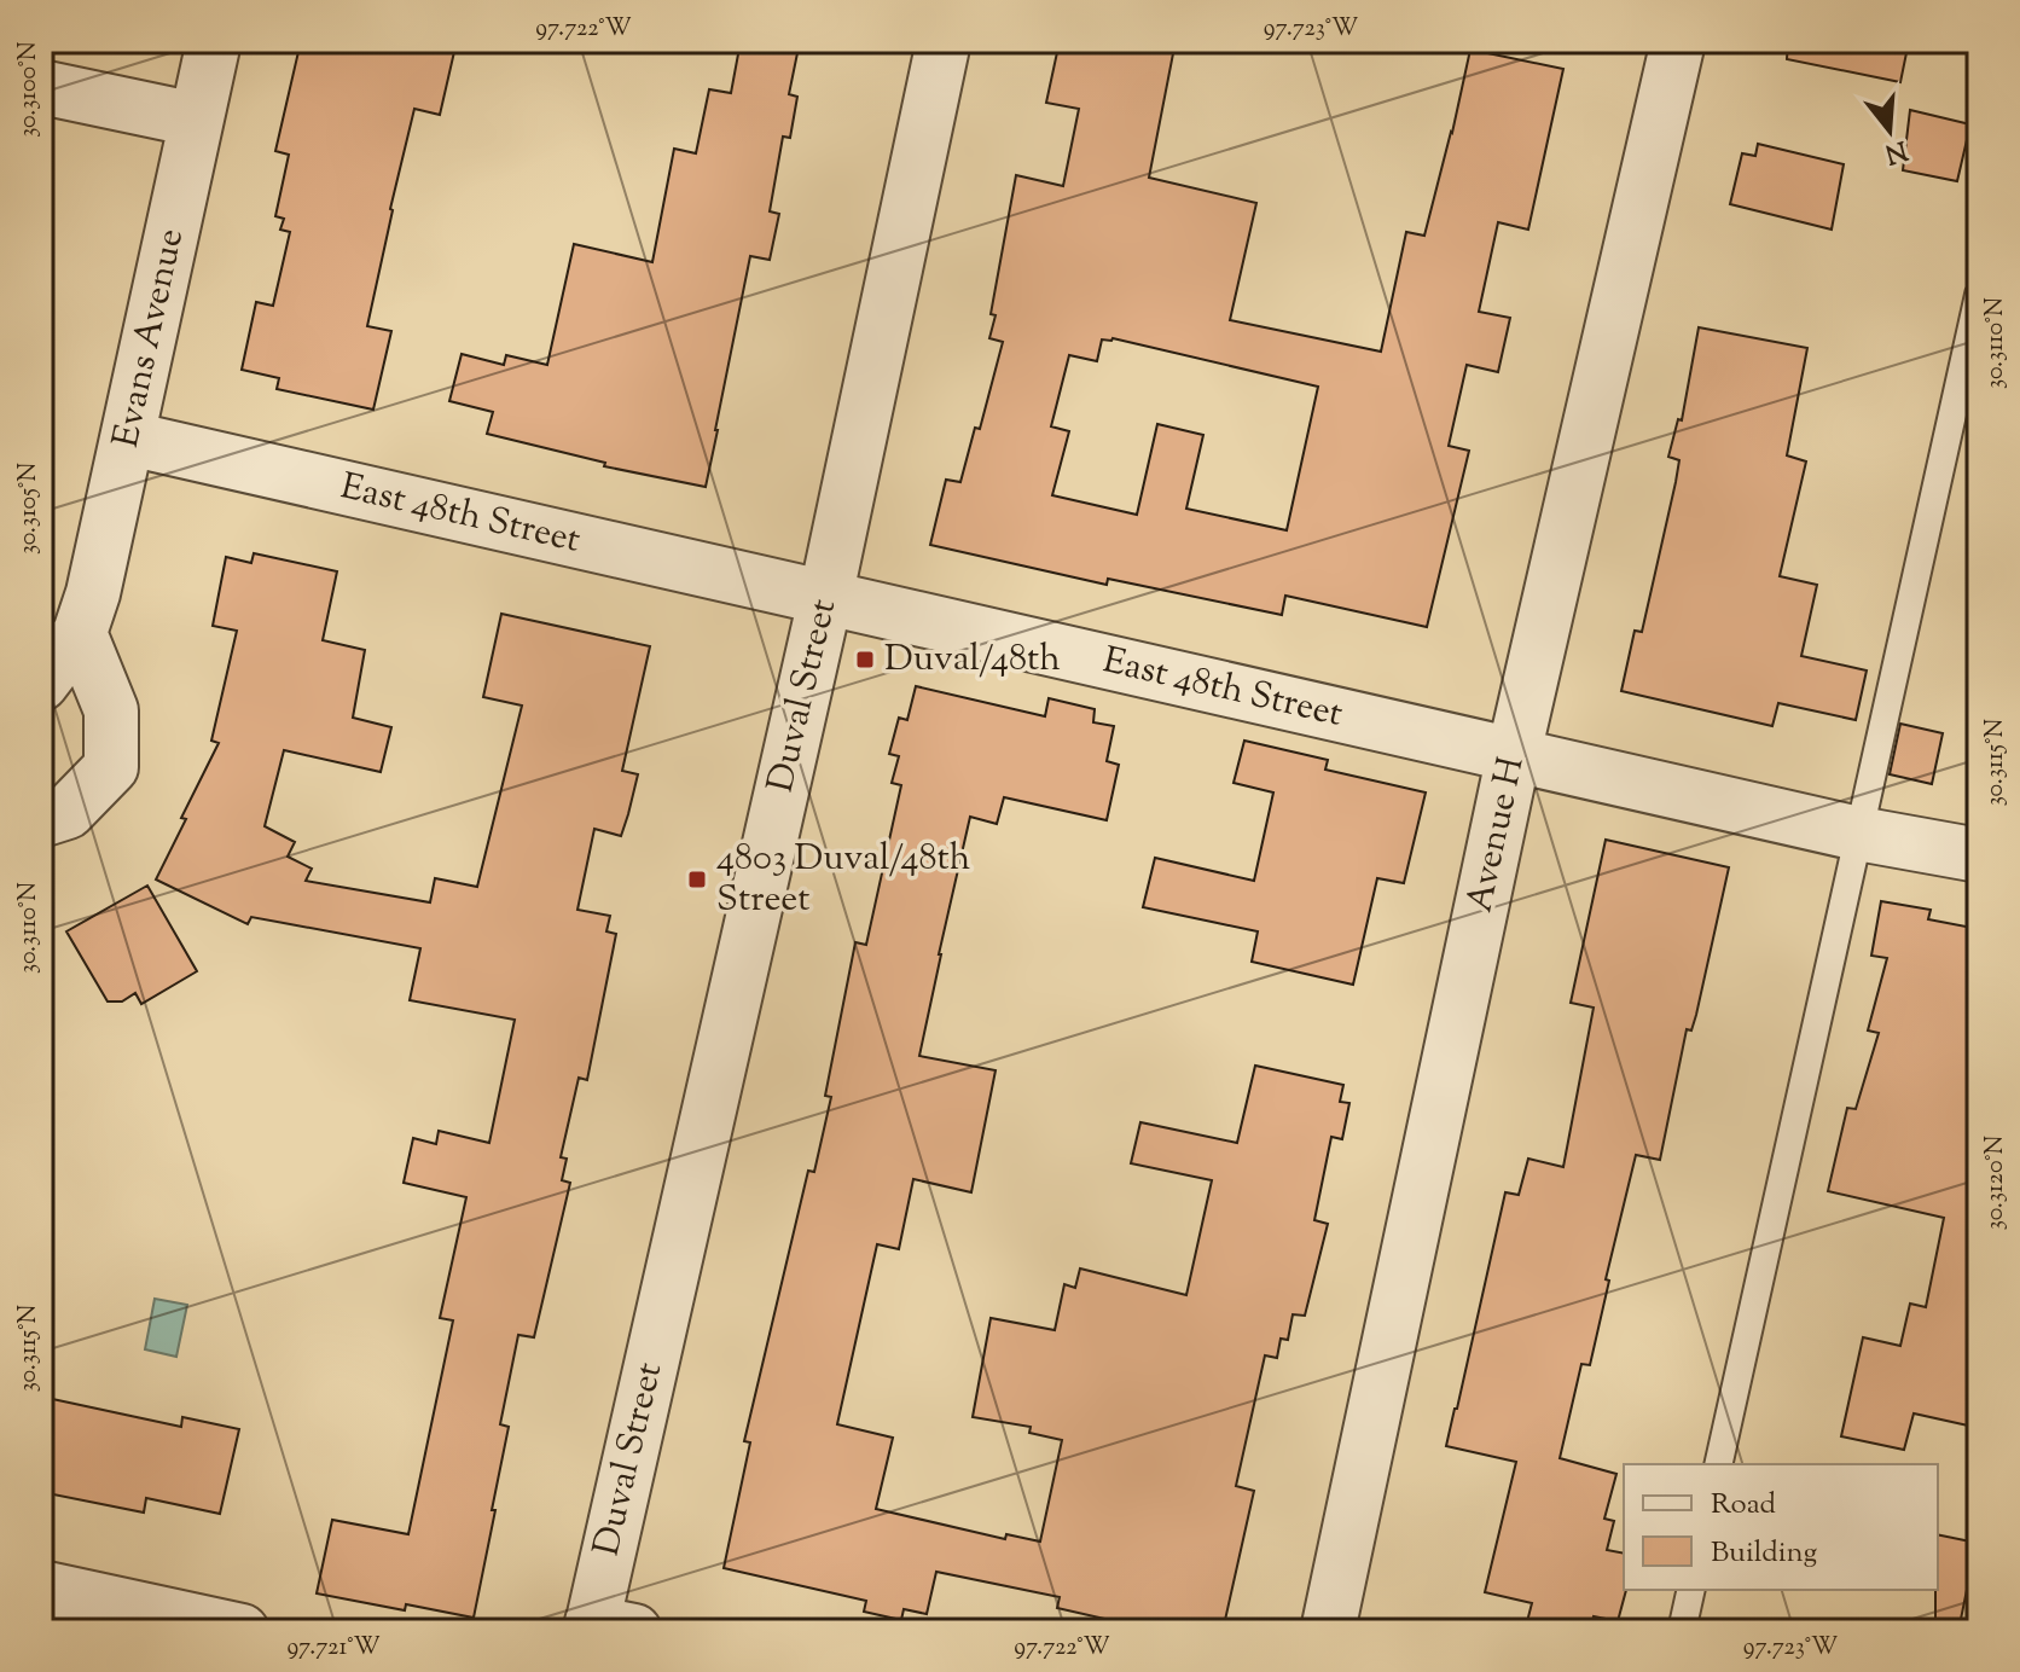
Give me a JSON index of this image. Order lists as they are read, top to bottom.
{
  "streets": {
    "street": [
      "Evans Avenue",
      "East 48th Street",
      "Duval Street",
      "Avenue H"
    ]
  },
  "crossings": [
    ["Evans Avenue", "East 48th Street"],
    ["East 48th Street", "Duval Street"],
    ["East 48th Street", "Avenue H"]
  ],
  "places": {
    "transit": ["Duval/48th", "4803 Duval/48th Street"]
  },
  "legend": ["Road", "Building"],
  "north": "bottom",
  "coordinates": [
    "97.722°W",
    "97.723°W",
    "30.3100°N",
    "30.3110°N",
    "30.3105°N",
    "30.3115°N",
    "30.3120°N",
    "97.721°W"
  ]
}
